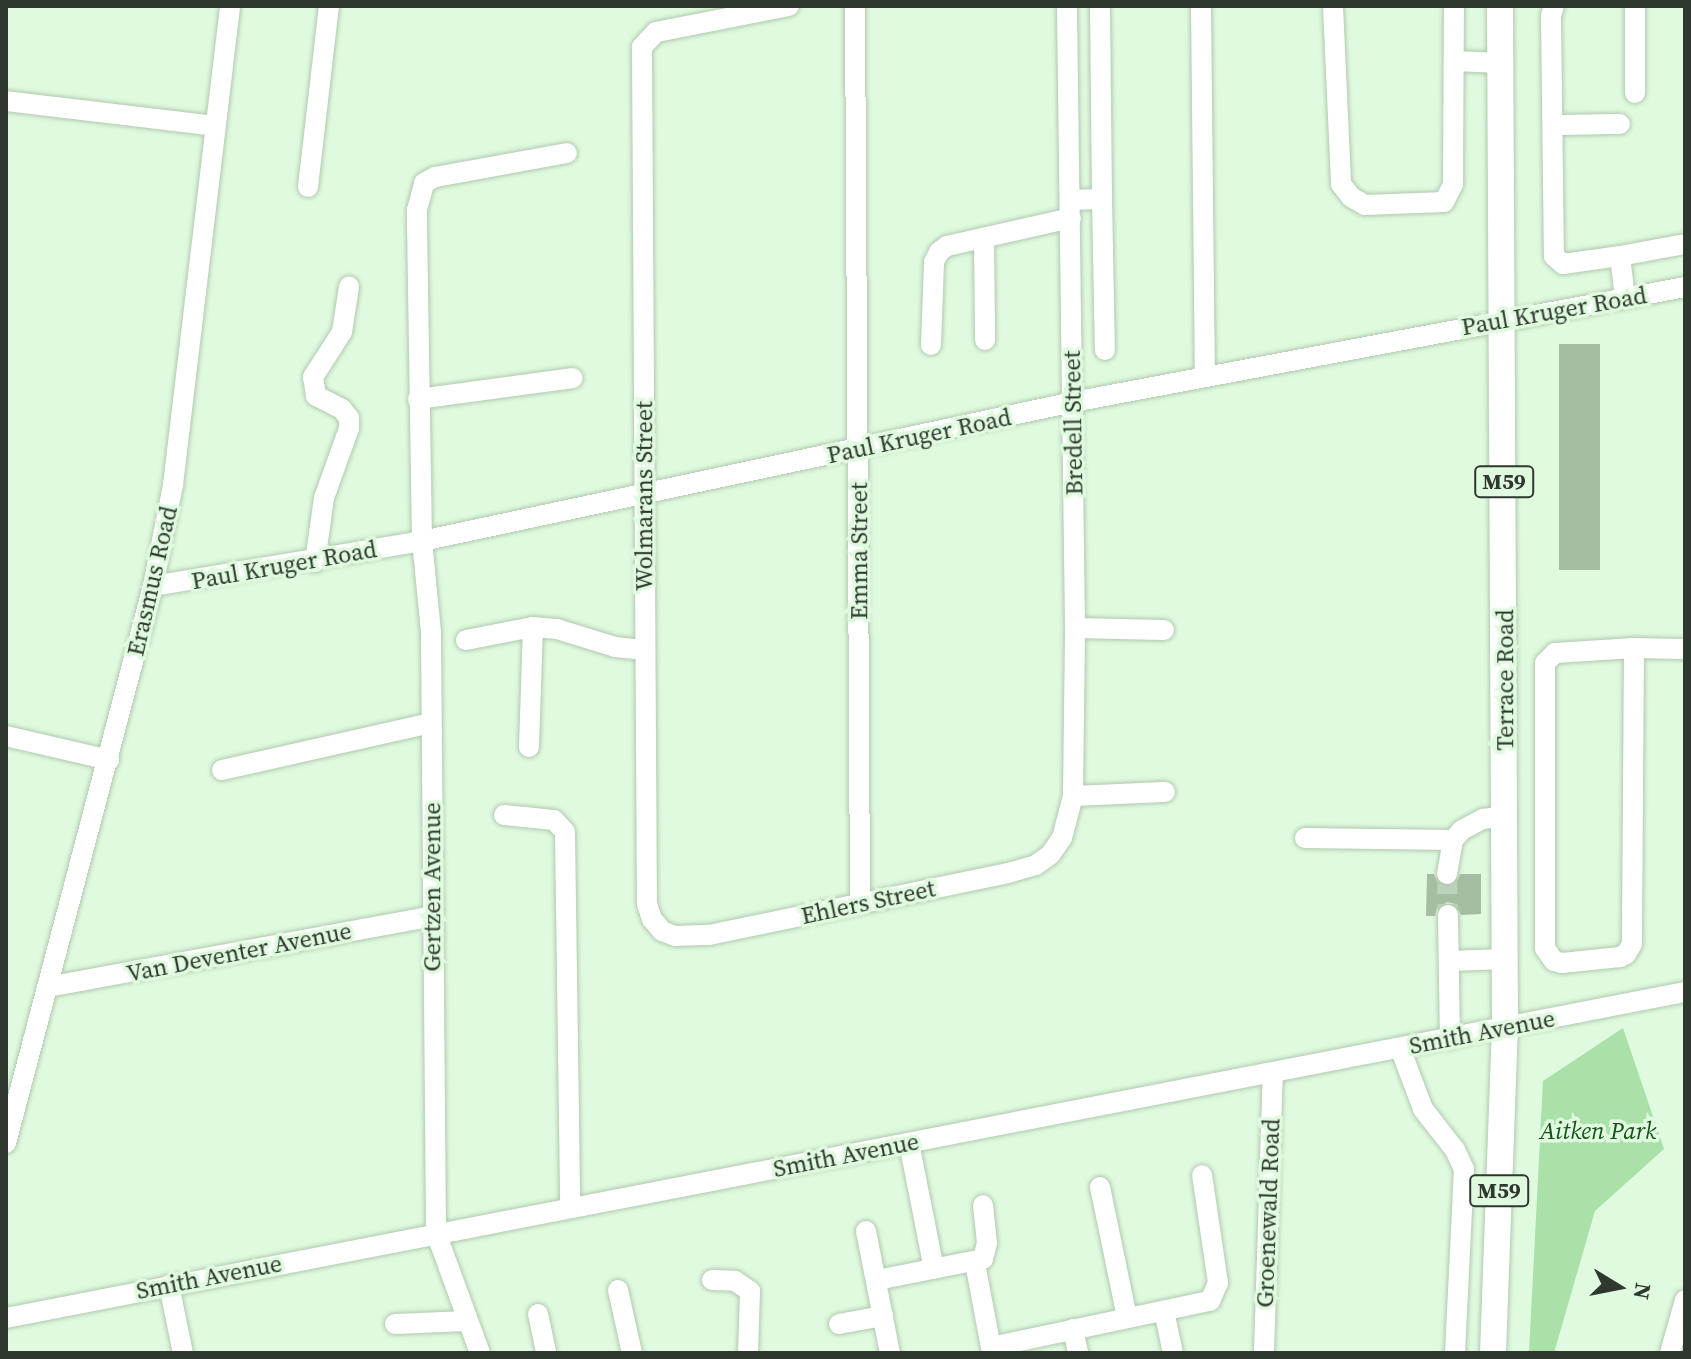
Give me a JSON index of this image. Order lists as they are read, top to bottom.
{
  "streets": {
    "main road": ["M59", "Terrace Road"],
    "street": [
      "Paul Kruger Road",
      "Bredell Street",
      "Wolmarans Street",
      "Emma Street",
      "Erasmus Road",
      "Gertzen Avenue",
      "Ehlers Street",
      "Van Deventer Avenue",
      "Smith Avenue",
      "Groenewald Road"
    ]
  },
  "crossings": [
    ["Paul Kruger Road", "Bredell Street"],
    ["Paul Kruger Road", "Wolmarans Street"],
    ["Paul Kruger Road", "Emma Street"],
    ["Paul Kruger Road", "Erasmus Road"],
    ["Paul Kruger Road", "Terrace Road"],
    ["Paul Kruger Road", "Gertzen Avenue"],
    ["Bredell Street", "Ehlers Street"],
    ["Wolmarans Street", "Ehlers Street"],
    ["Emma Street", "Ehlers Street"],
    ["Erasmus Road", "Van Deventer Avenue"],
    ["Terrace Road", "Smith Avenue"],
    ["Gertzen Avenue", "Van Deventer Avenue"],
    ["Gertzen Avenue", "Smith Avenue"],
    ["Smith Avenue", "Groenewald Road"]
  ],
  "parks": ["Aitken Park"],
  "north": "right"
}
